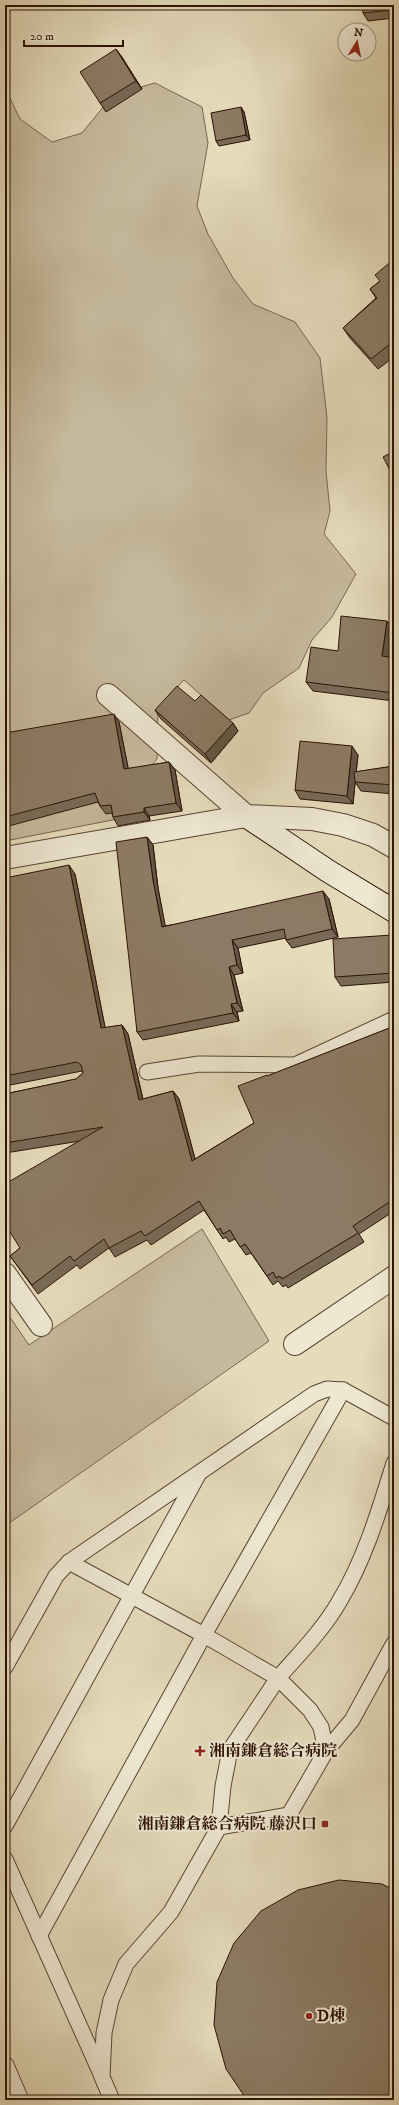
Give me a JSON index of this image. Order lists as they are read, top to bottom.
{
  "places": {
    "health": ["湘南鎌倉総合病院"],
    "transit": ["湘南鎌倉総合病院 藤沢口"],
    "other": ["D棟"]
  },
  "scale_bar": "20 m",
  "north": "top"
}
